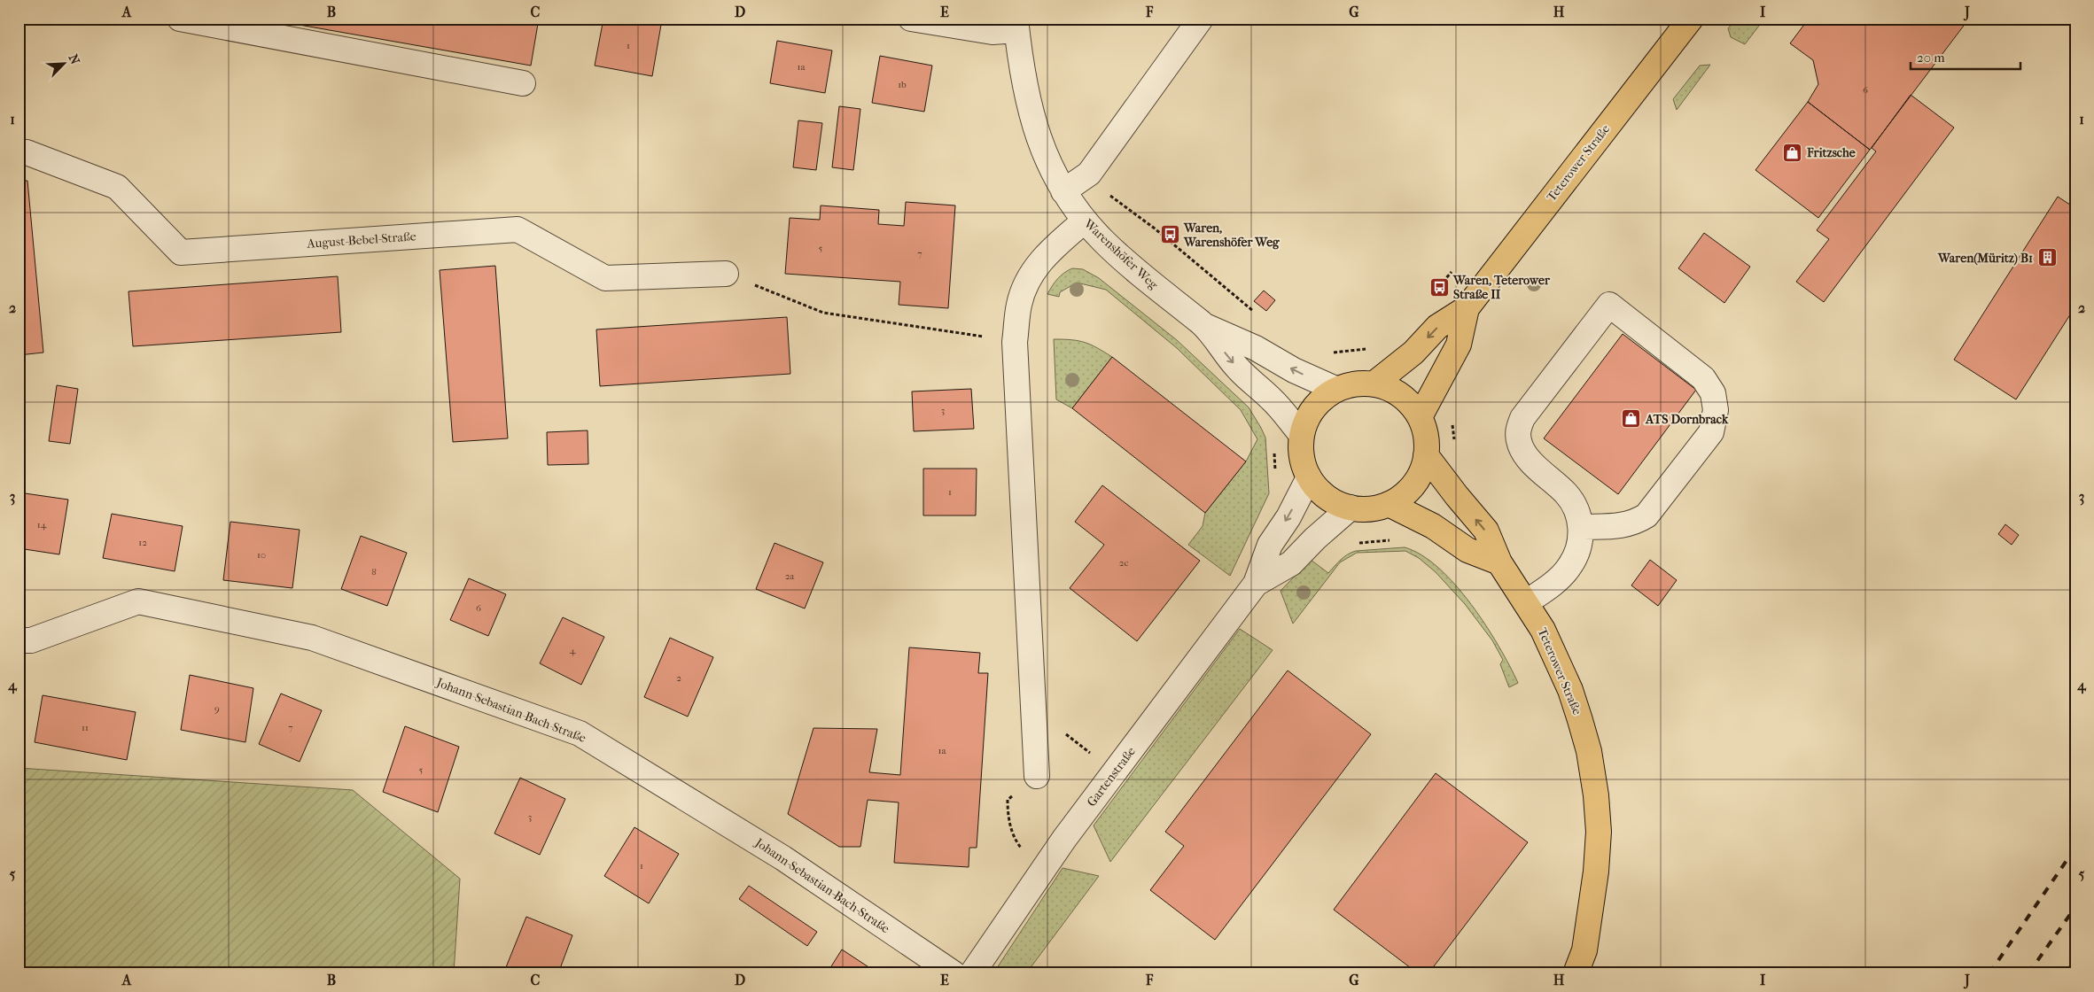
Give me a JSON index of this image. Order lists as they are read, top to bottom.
{
  "streets": {
    "main road": ["Teterower Straße"],
    "street": [
      "August-Bebel-Straße",
      "Warenshöfer Weg",
      "Johann-Sebastian-Bach-Straße",
      "Gartenstraße"
    ]
  },
  "crossings": [
    ["Teterower Straße", "Warenshöfer Weg"],
    ["Teterower Straße", "Gartenstraße"],
    ["Warenshöfer Weg", "Gartenstraße"]
  ],
  "places": {
    "shop": ["Fritzsche", "ATS Dornbrack"],
    "bus stop": ["Waren, Warenshöfer Weg", "Waren, Teterower Straße II"],
    "building": ["Waren(Müritz) B1"]
  },
  "house_numbers": [
    "1",
    "1a",
    "1b",
    "6",
    "5",
    "7",
    "3",
    "1",
    "14",
    "12",
    "10",
    "2c",
    "8",
    "2a",
    "6",
    "4",
    "2",
    "9",
    "11",
    "7",
    "1a",
    "5",
    "3",
    "1"
  ],
  "scale_bar": "20 m",
  "north": "top right",
  "grid": {
    "columns": [
      "A",
      "B",
      "C",
      "D",
      "E",
      "F",
      "G",
      "H",
      "I",
      "J"
    ],
    "rows": [
      "1",
      "2",
      "3",
      "4",
      "5"
    ]
  }
}
